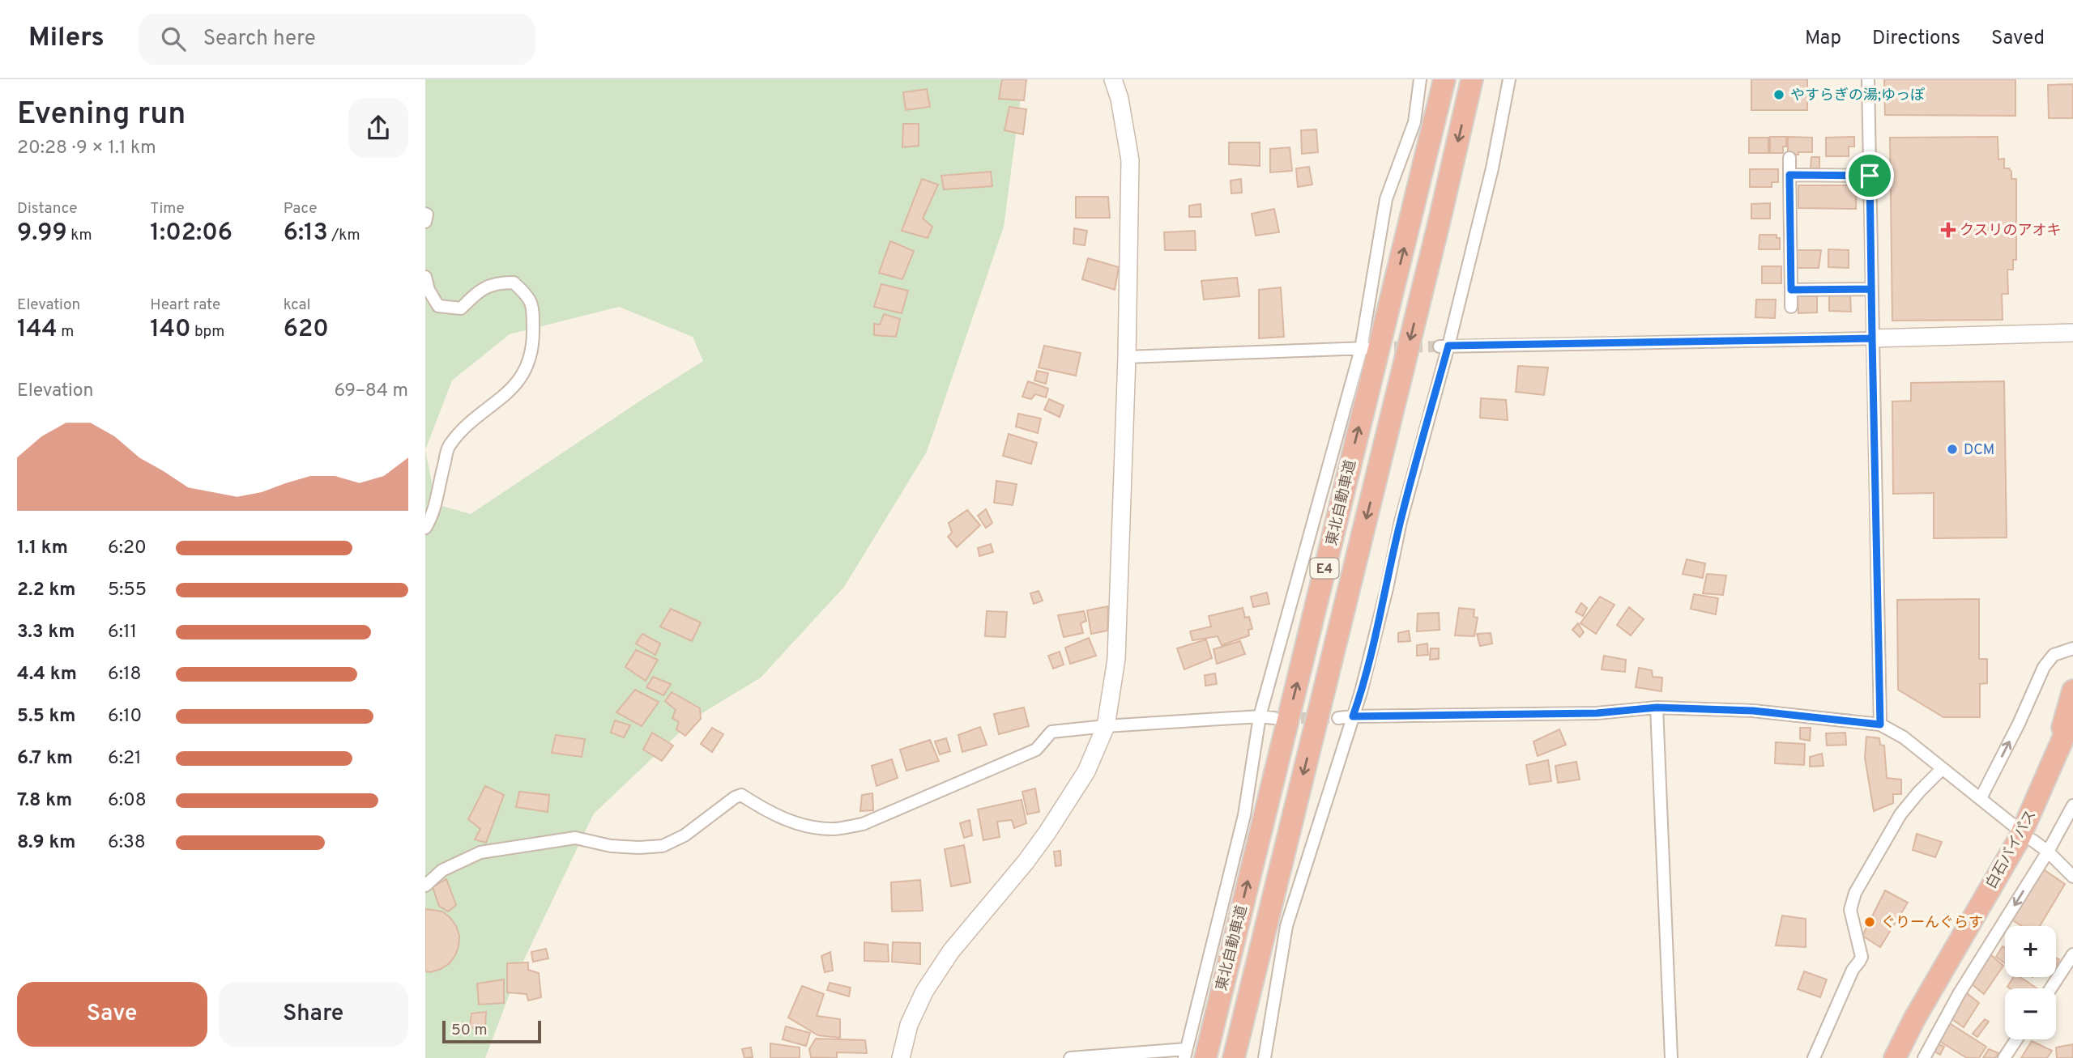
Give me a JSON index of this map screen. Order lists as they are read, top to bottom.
{
  "streets": {
    "highway": ["東北自動車道", "E4", "白石バイパス"]
  },
  "places": {
    "other": ["やすらぎの湯;ゆっぽ", "DCM", "ぐりーんぐらす"],
    "health": ["クスリのアオキ"]
  },
  "scale_bar": "50 m",
  "page": {
    "header": "Milers",
    "search": "Search here",
    "nav": ["Map", "Directions", "Saved"],
    "heading": ["Evening run", "20:28 · 9 × 1.1 km"],
    "stats": [
      ["Distance", "9.99 km"],
      ["Time", "1:02:06"],
      ["Pace", "6:13 /km"],
      ["Elevation", "144 m"],
      ["Heart rate", "140 bpm"],
      ["kcal", "620"]
    ],
    "chart": ["Elevation", "69–84 m"],
    "list": [
      {
        "name": "1.1 km",
        "note": "6:20"
      },
      {
        "name": "2.2 km",
        "note": "5:55"
      },
      {
        "name": "3.3 km",
        "note": "6:11"
      },
      {
        "name": "4.4 km",
        "note": "6:18"
      },
      {
        "name": "5.5 km",
        "note": "6:10"
      },
      {
        "name": "6.7 km",
        "note": "6:21"
      },
      {
        "name": "7.8 km",
        "note": "6:08"
      },
      {
        "name": "8.9 km",
        "note": "6:38"
      }
    ],
    "map_buttons": ["+", "−"],
    "buttons": ["Save", "Share"],
    "scale": "50 m"
  }
}
